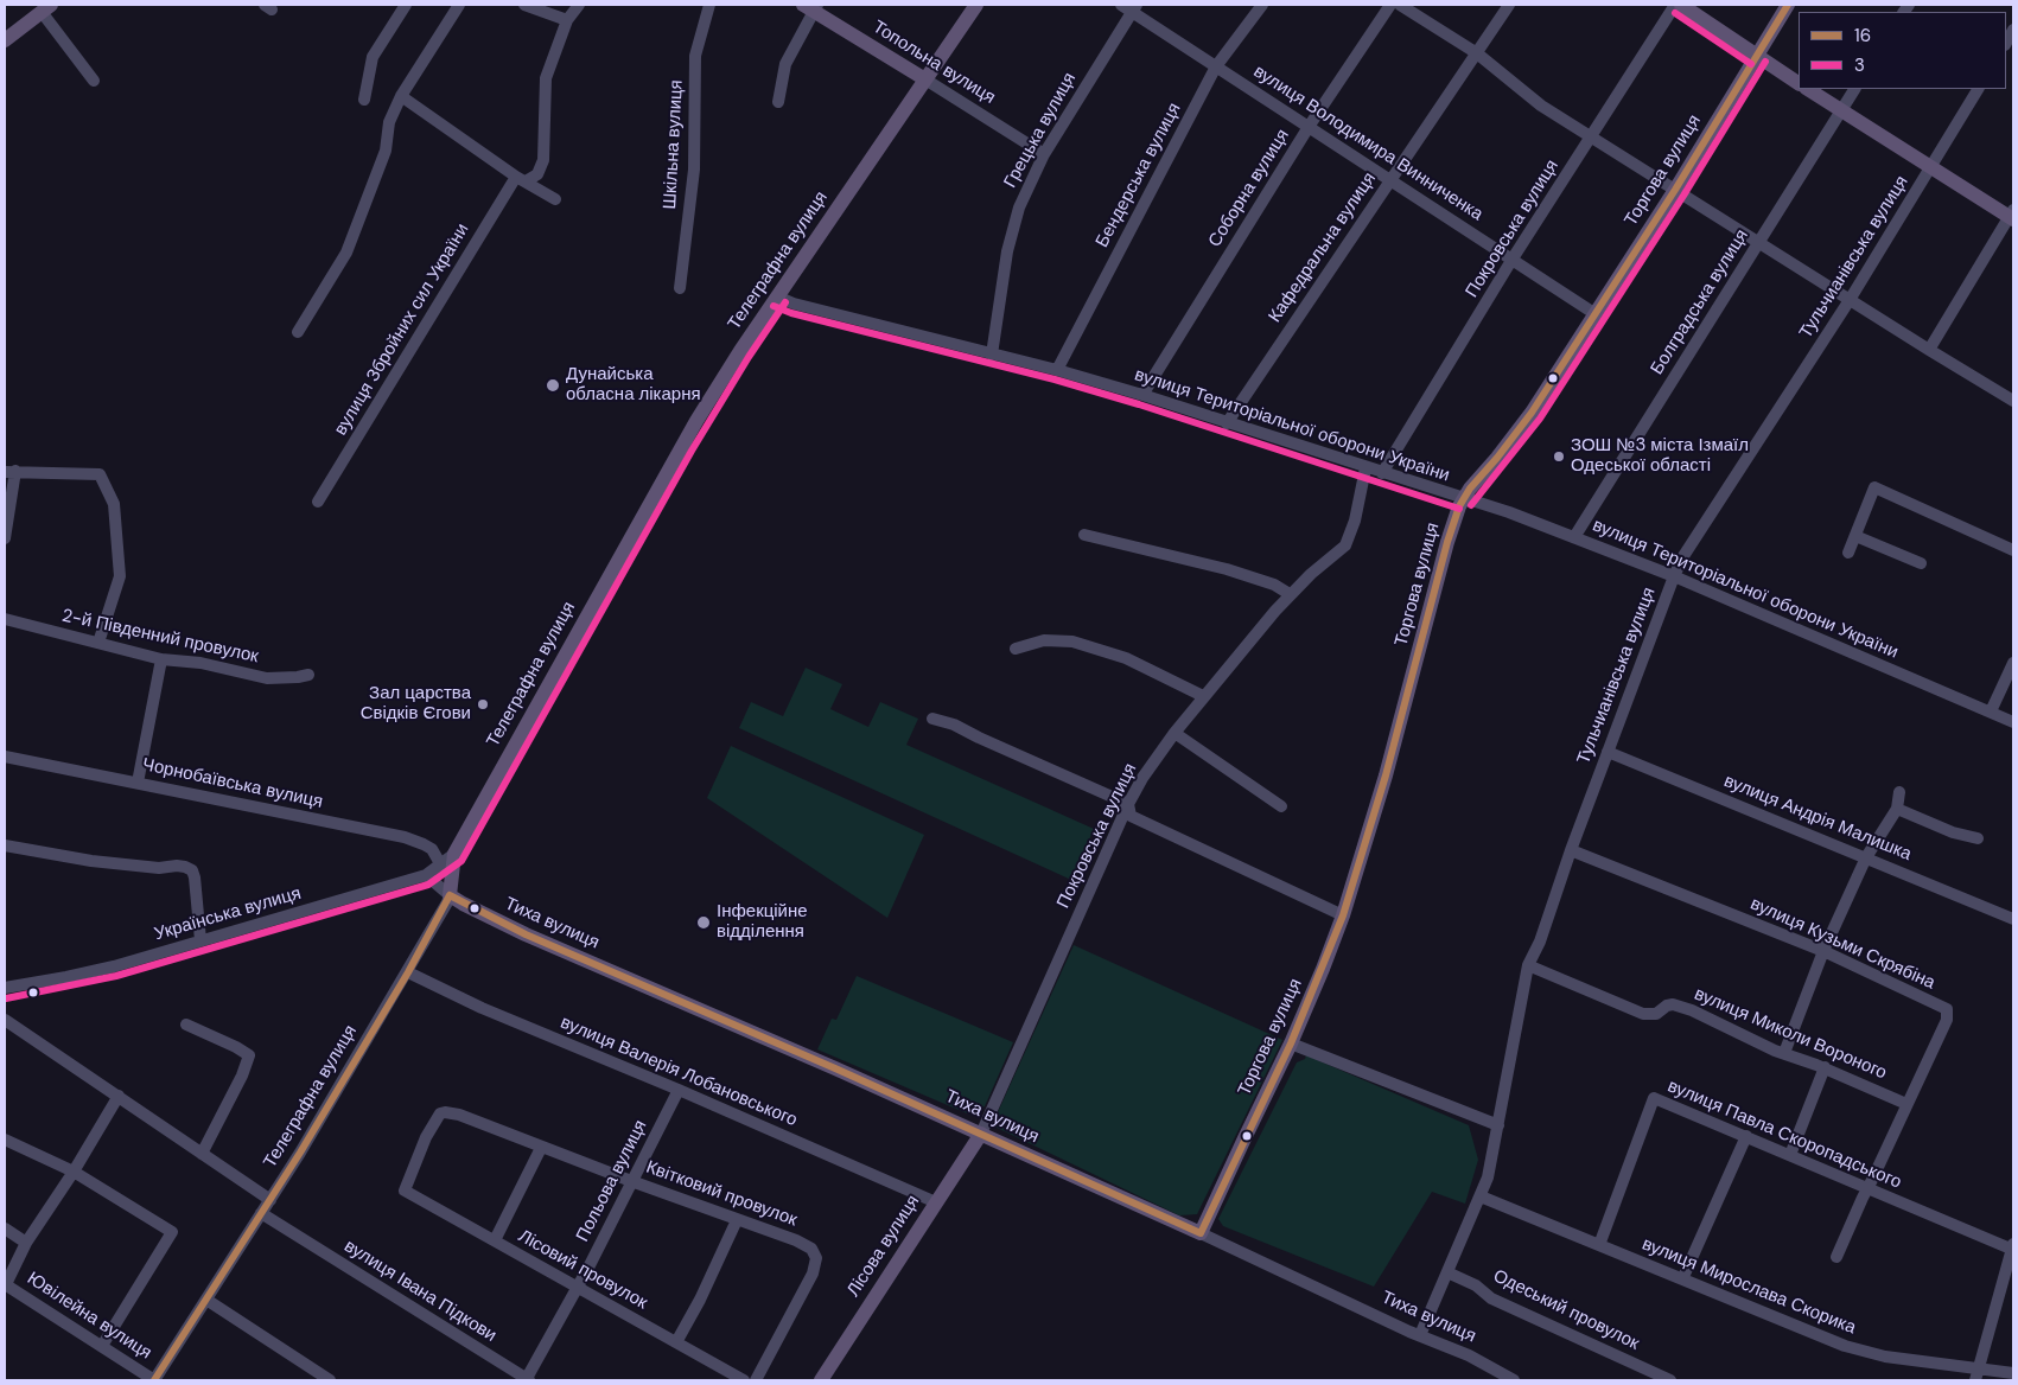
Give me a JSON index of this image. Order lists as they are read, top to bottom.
{
  "streets": {
    "main road": [
      "Топольна вулиця",
      "Торгова вулиця",
      "Телеграфна вулиця",
      "Тиха вулиця",
      "Лісова вулиця"
    ],
    "street": [
      "Грецька вулиця",
      "вулиця Володимира Винниченка",
      "Шкільна вулиця",
      "Бендерська вулиця",
      "Соборна вулиця",
      "Покровська вулиця",
      "Кафедральна вулиця",
      "Тульчианівська вулиця",
      "Болградська вулиця",
      "вулиця Збройних сил України",
      "вулиця Територіальної оборони України",
      "2-й Південний провулок",
      "Чорнобаївська вулиця",
      "вулиця Андрія Малишка",
      "Українська вулиця",
      "вулиця Кузьми Скрябіна",
      "вулиця Миколи Вороного",
      "вулиця Валерія Лобановського",
      "вулиця Павла Скоропадського",
      "Польова вулиця",
      "Квітковий провулок",
      "Лісовий провулок",
      "вулиця Мирослава Скорика",
      "вулиця Івана Підкови",
      "Одеський провулок",
      "Ювілейна вулиця"
    ]
  },
  "crossings": [
    ["Топольна вулиця", "Грецька вулиця"],
    ["Топольна вулиця", "Телеграфна вулиця"],
    ["Грецька вулиця", "вулиця Володимира Винниченка"],
    ["Грецька вулиця", "вулиця Територіальної оборони України"],
    ["вулиця Володимира Винниченка", "Торгова вулиця"],
    ["вулиця Володимира Винниченка", "Бендерська вулиця"],
    ["вулиця Володимира Винниченка", "Соборна вулиця"],
    ["вулиця Володимира Винниченка", "Покровська вулиця"],
    ["вулиця Володимира Винниченка", "Кафедральна вулиця"],
    ["Торгова вулиця", "вулиця Територіальної оборони України"],
    ["Торгова вулиця", "Тиха вулиця"],
    ["Бендерська вулиця", "вулиця Територіальної оборони України"],
    ["Соборна вулиця", "вулиця Територіальної оборони України"],
    ["Покровська вулиця", "вулиця Територіальної оборони України"],
    ["Покровська вулиця", "Тиха вулиця"],
    ["Покровська вулиця", "Лісова вулиця"],
    ["Кафедральна вулиця", "вулиця Територіальної оборони України"],
    ["Тульчианівська вулиця", "вулиця Територіальної оборони України"],
    ["Тульчианівська вулиця", "вулиця Андрія Малишка"],
    ["Тульчианівська вулиця", "Тиха вулиця"],
    ["Тульчианівська вулиця", "вулиця Кузьми Скрябіна"],
    ["Тульчианівська вулиця", "вулиця Миколи Вороного"],
    ["Тульчианівська вулиця", "вулиця Мирослава Скорика"],
    ["Тульчианівська вулиця", "Одеський провулок"],
    ["Телеграфна вулиця", "вулиця Територіальної оборони України"],
    ["Телеграфна вулиця", "Українська вулиця"],
    ["Телеграфна вулиця", "Тиха вулиця"],
    ["Телеграфна вулиця", "вулиця Валерія Лобановського"],
    ["Телеграфна вулиця", "вулиця Івана Підкови"],
    ["Телеграфна вулиця", "Ювілейна вулиця"],
    ["Болградська вулиця", "вулиця Територіальної оборони України"],
    ["Чорнобаївська вулиця", "Українська вулиця"],
    ["Тиха вулиця", "Лісова вулиця"],
    ["вулиця Кузьми Скрябіна", "вулиця Миколи Вороного"],
    ["вулиця Кузьми Скрябіна", "вулиця Павла Скоропадського"],
    ["вулиця Валерія Лобановського", "Польова вулиця"],
    ["вулиця Валерія Лобановського", "Лісова вулиця"],
    ["вулиця Павла Скоропадського", "вулиця Мирослава Скорика"],
    ["Польова вулиця", "Квітковий провулок"],
    ["Польова вулиця", "Лісовий провулок"],
    ["Польова вулиця", "вулиця Івана Підкови"],
    ["Квітковий провулок", "Лісовий провулок"]
  ],
  "places": [
    "Дунайська обласна лікарня",
    "ЗОШ №3 міста Ізмаїл Одеської області",
    "Зал царства Свідків Єгови",
    "Інфекційне відділення"
  ],
  "lines": ["transit line 16", "transit line 3"],
  "legend": ["16", "3"]
}
